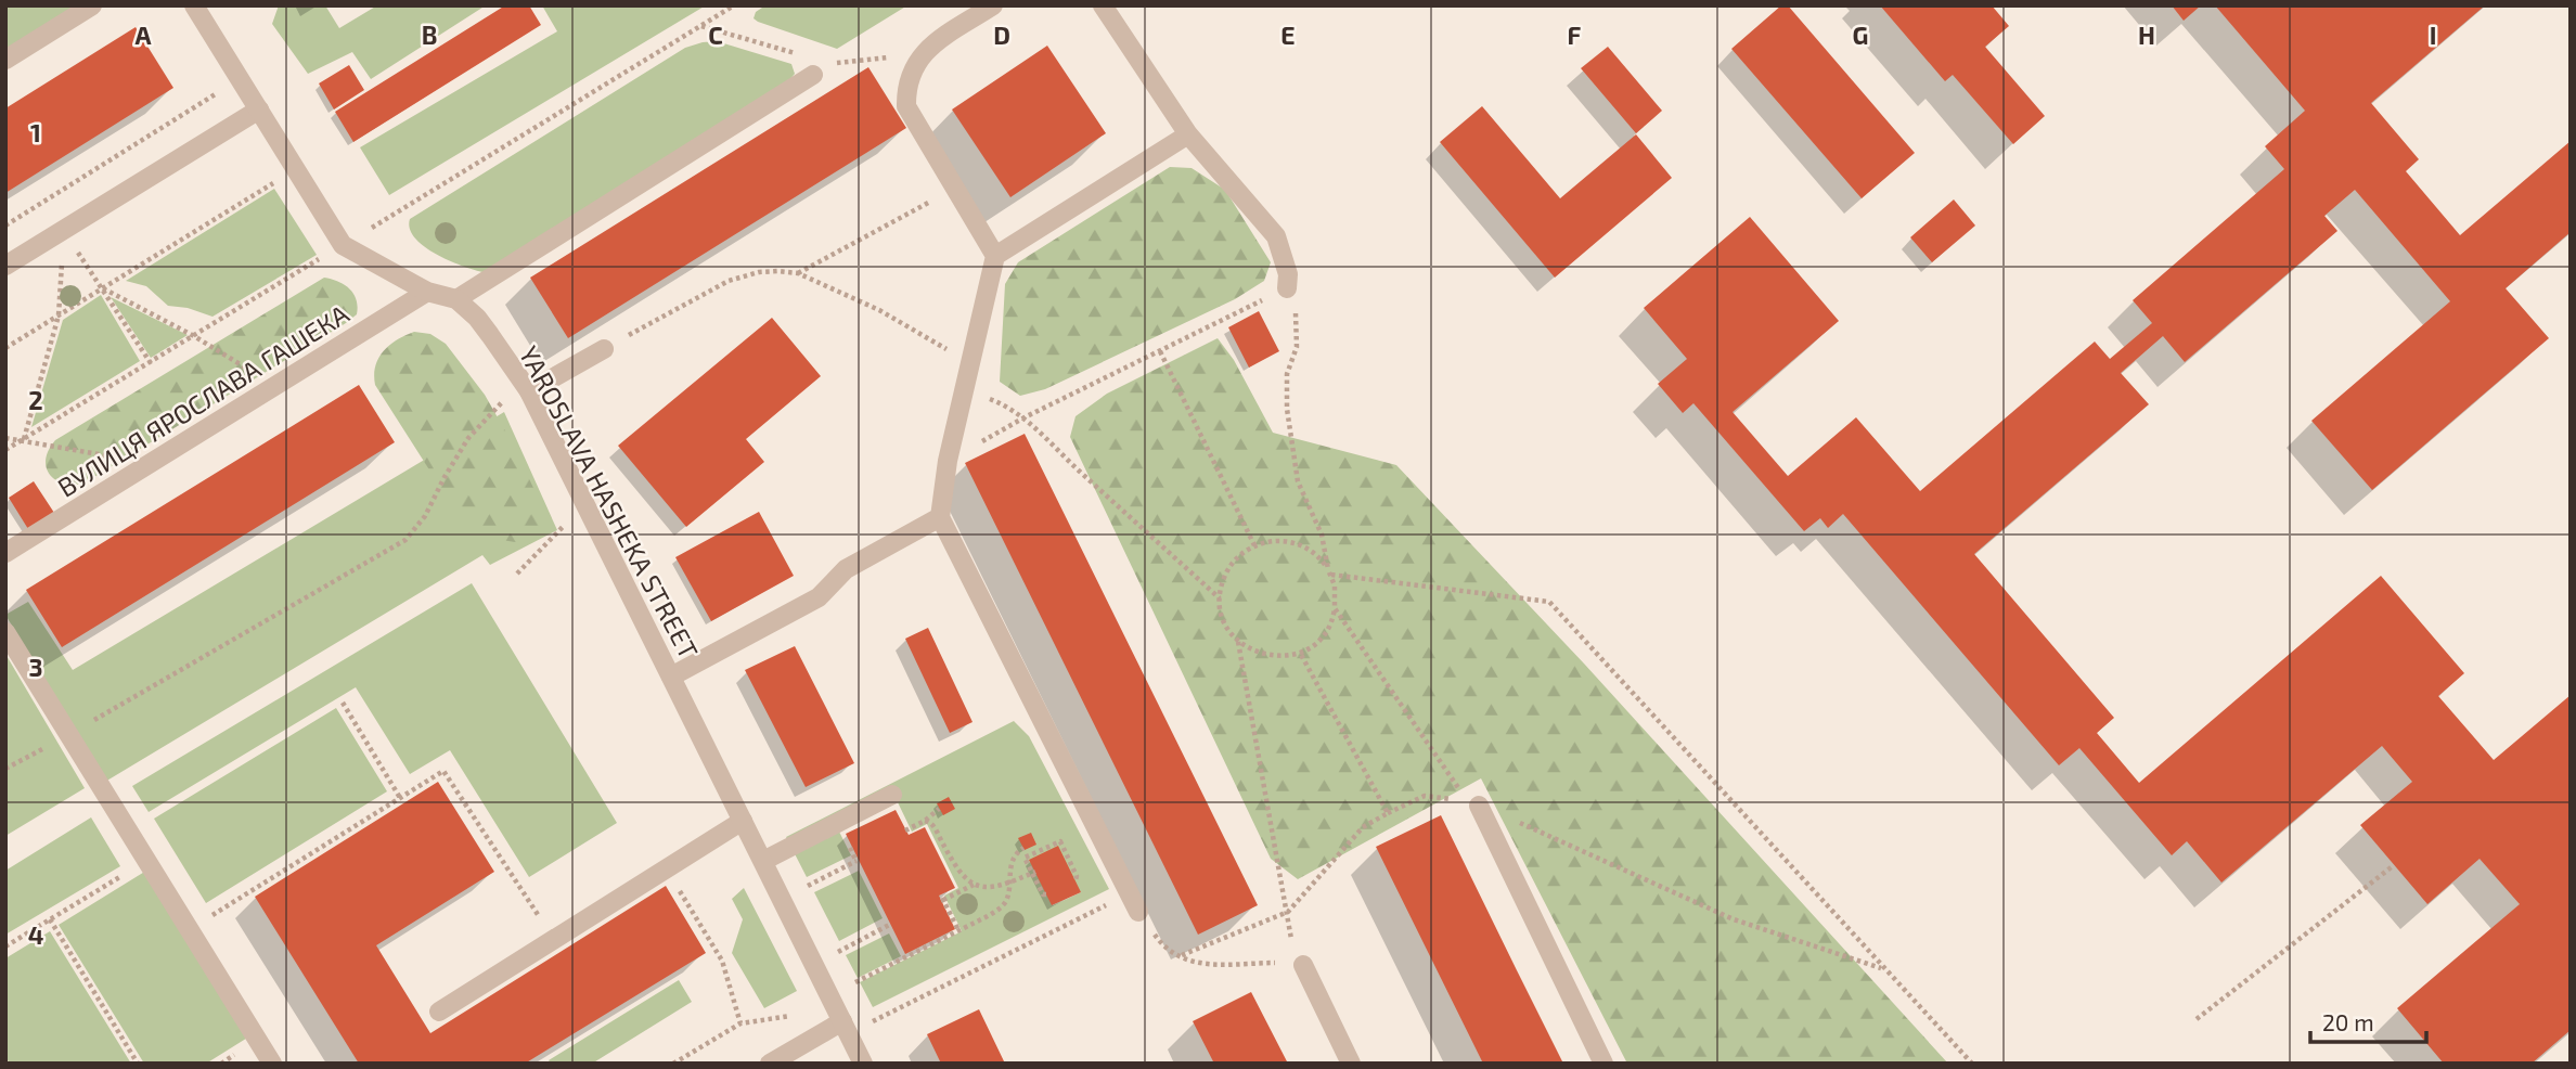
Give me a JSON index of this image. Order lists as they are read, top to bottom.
{
  "streets": {
    "street": ["ВУЛИЦЯ ЯРОСЛАВА ГАШЕКА", "YAROSLAVA HASHEKA STREET"]
  },
  "scale_bar": "20 m",
  "grid": {
    "columns": [
      "A",
      "B",
      "C",
      "D",
      "E",
      "F",
      "G",
      "H",
      "I"
    ],
    "rows": [
      "1",
      "2",
      "3",
      "4"
    ]
  }
}
